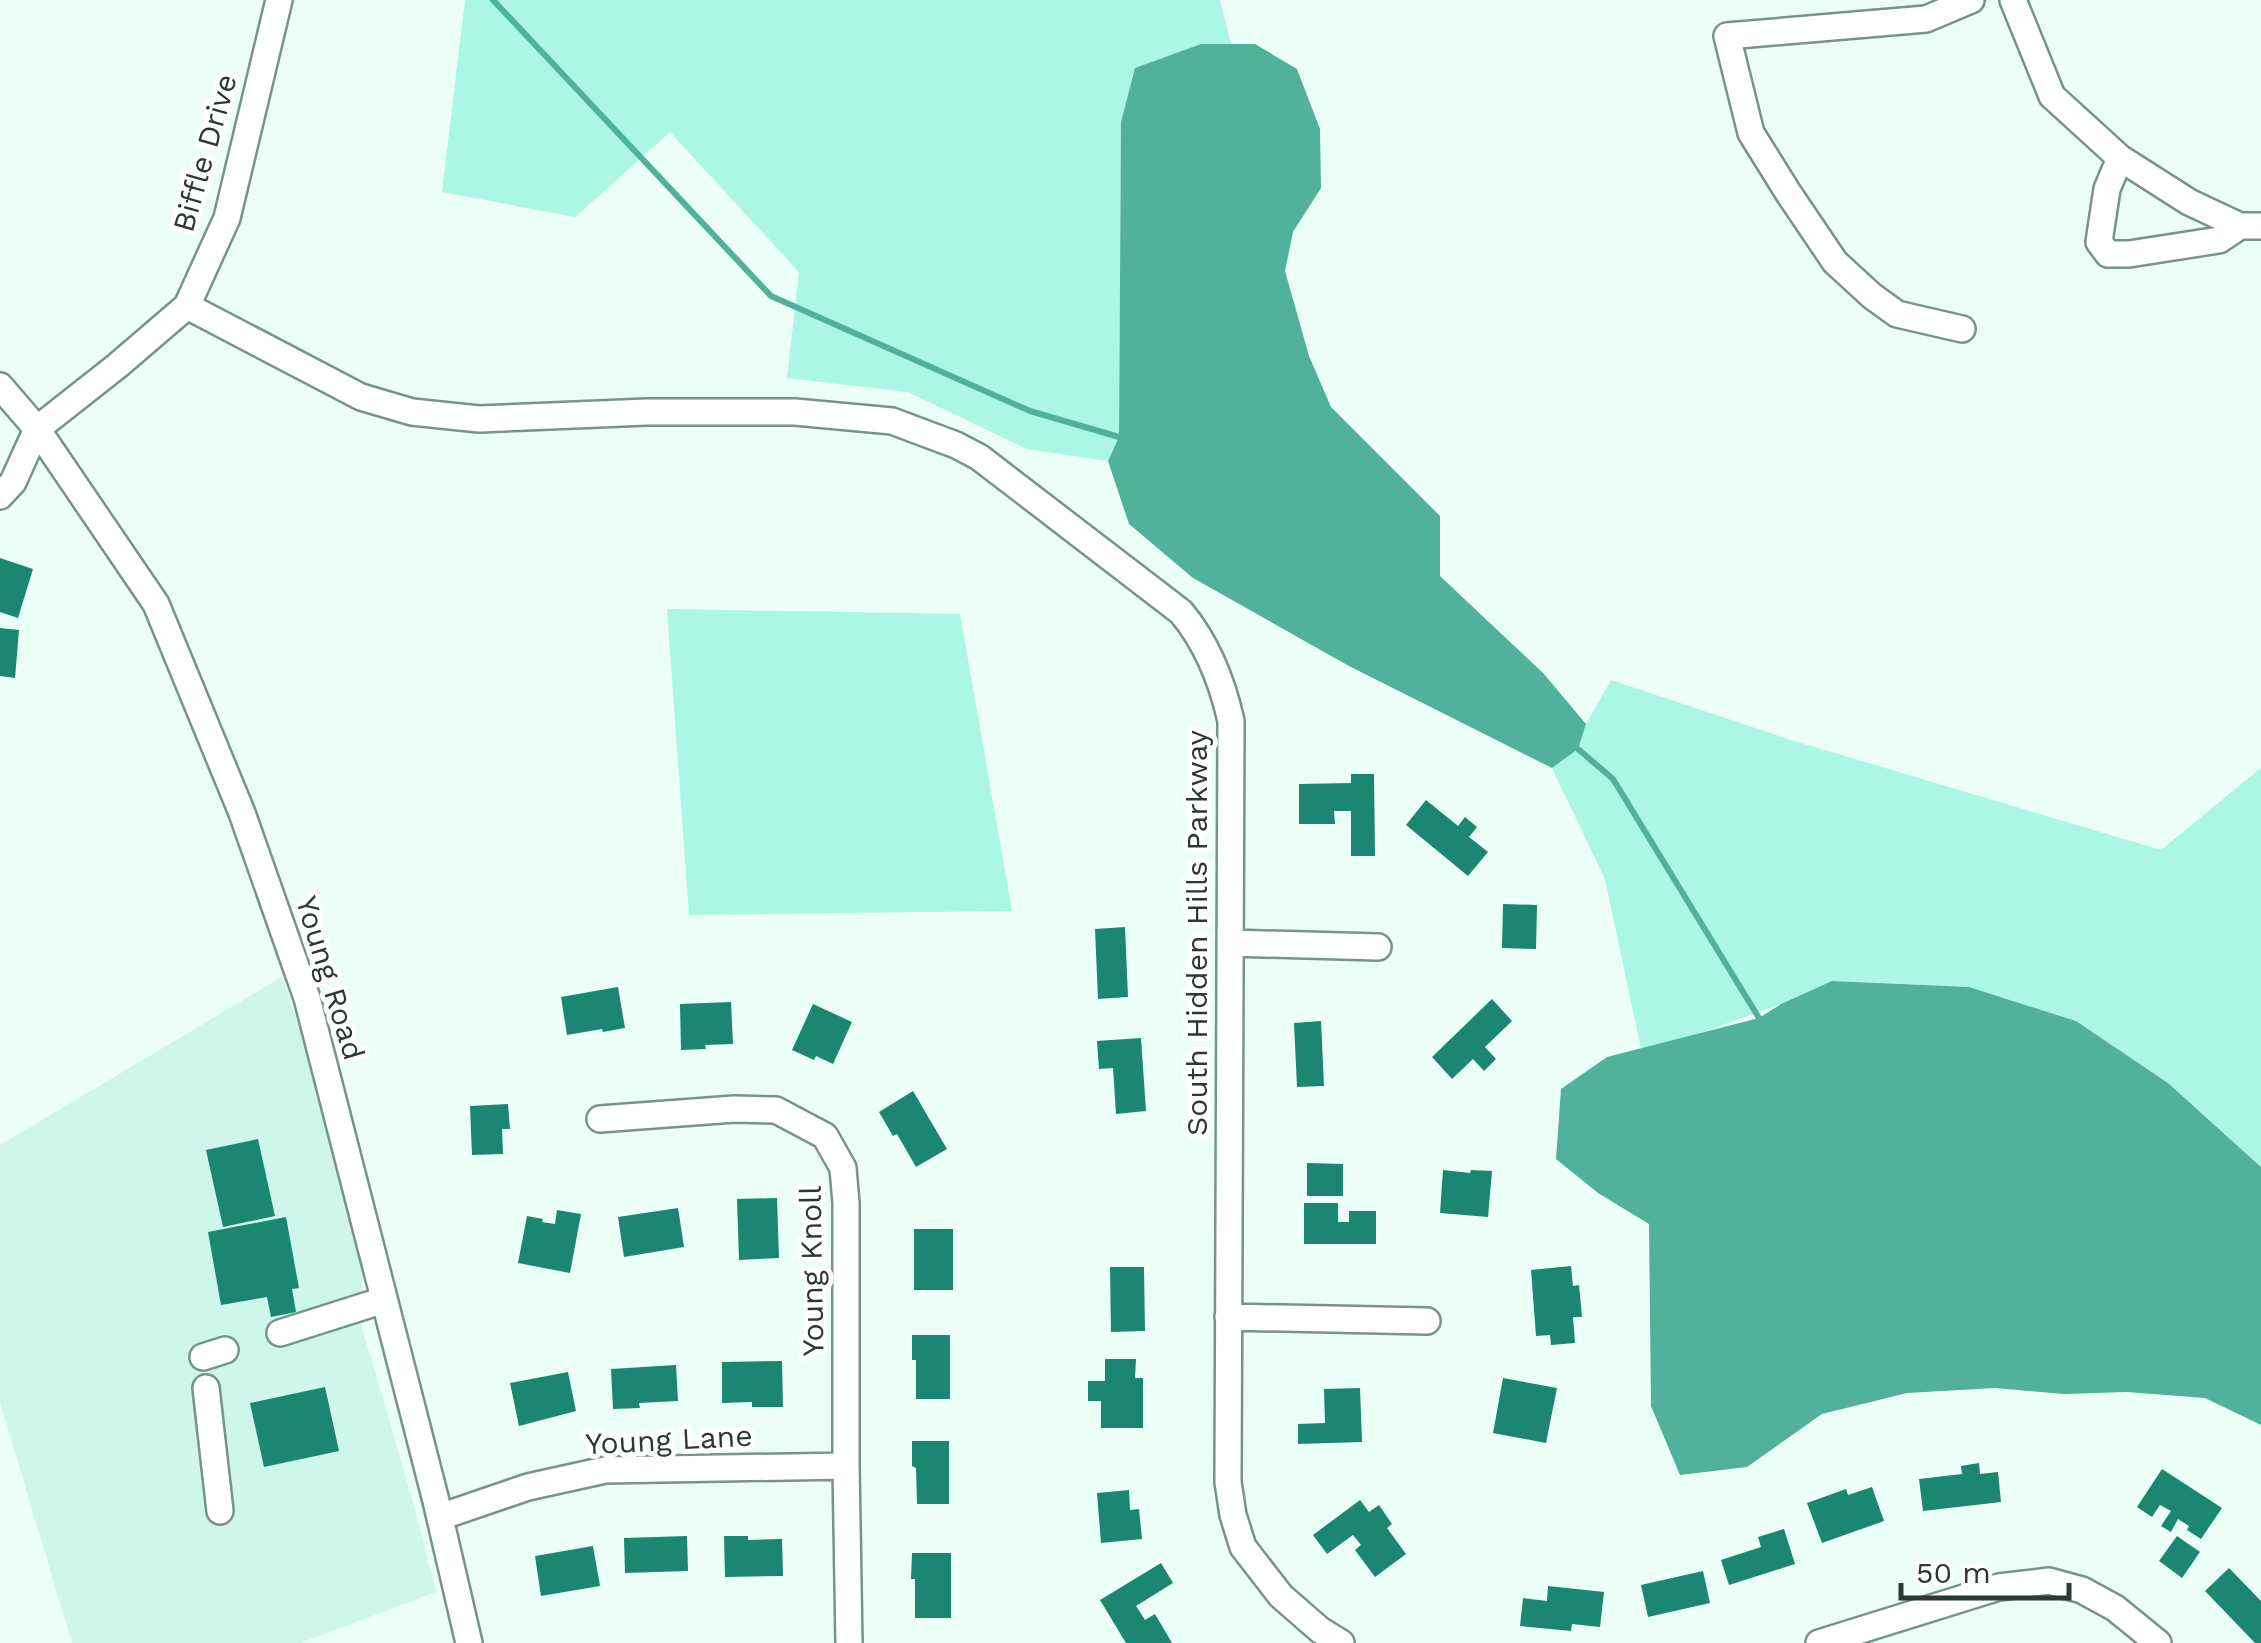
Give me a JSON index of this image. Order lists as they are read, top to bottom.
{
  "streets": {
    "street": [
      "Biffle Drive",
      "South Hidden Hills Parkway",
      "Young Road",
      "Young Knoll",
      "Young Lane"
    ]
  },
  "crossings": [
    ["Biffle Drive", "South Hidden Hills Parkway"],
    ["Biffle Drive", "Young Road"],
    ["Young Road", "Young Lane"],
    ["Young Knoll", "Young Lane"]
  ],
  "scale_bar": "50 m"
}
